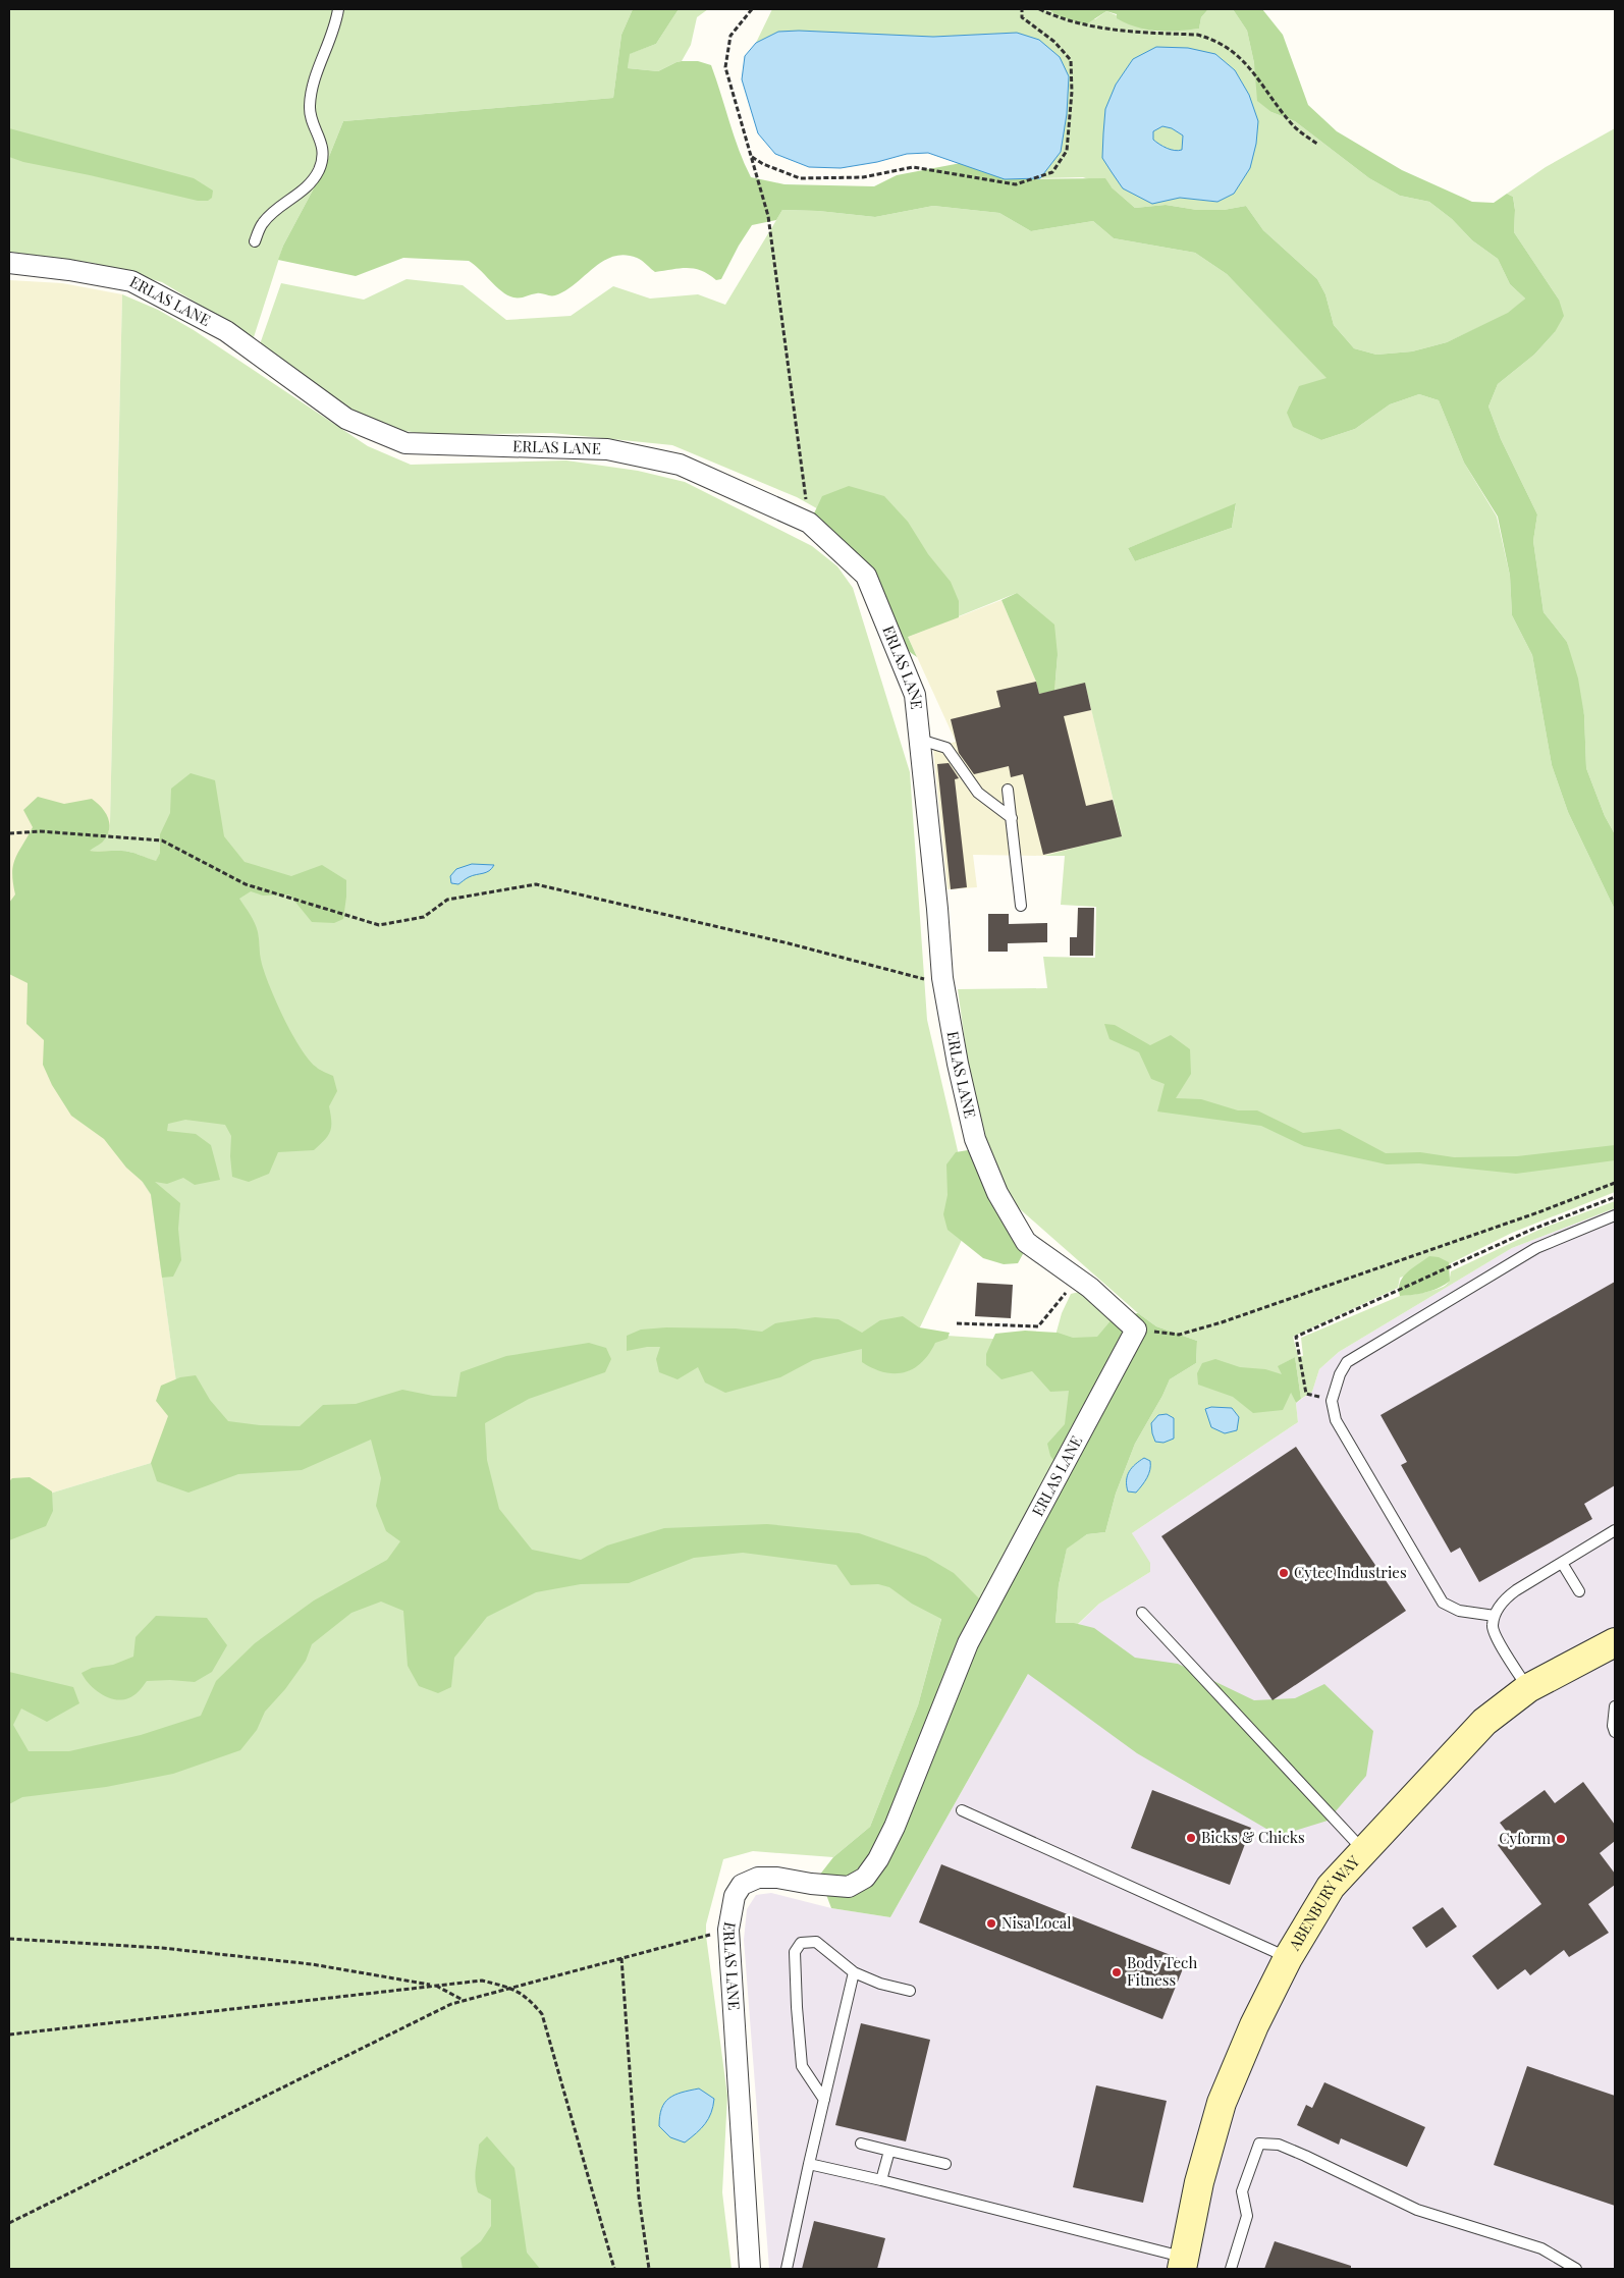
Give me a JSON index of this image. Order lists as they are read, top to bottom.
{
  "streets": {
    "street": ["ERLAS LANE", "ABENBURY WAY"]
  },
  "places": [
    "Cytec Industries",
    "Bicks & Chicks",
    "Cyform",
    "Nisa Local",
    "Body Tech Fitness"
  ]
}
